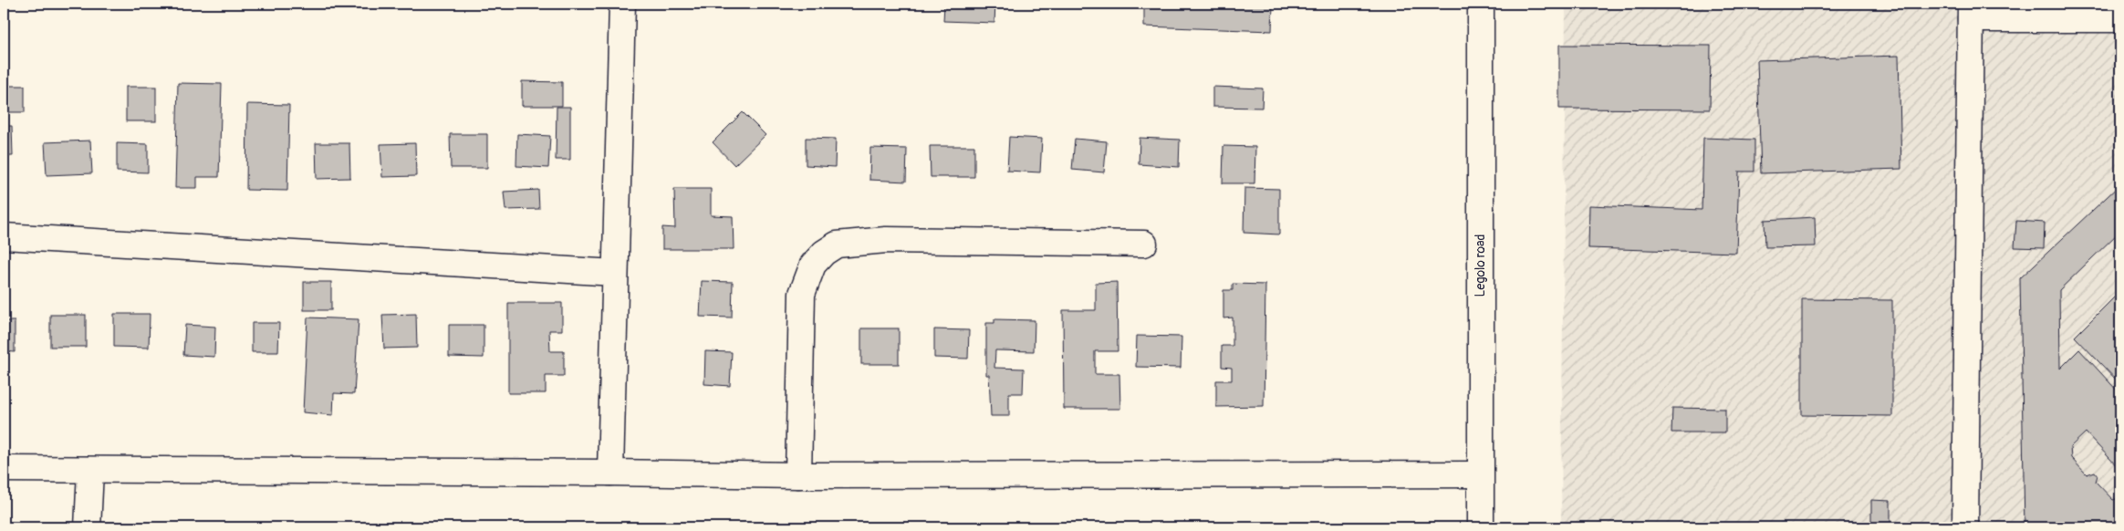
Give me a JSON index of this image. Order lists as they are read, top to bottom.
{
  "streets": {
    "street": ["Legolo road"]
  }
}
